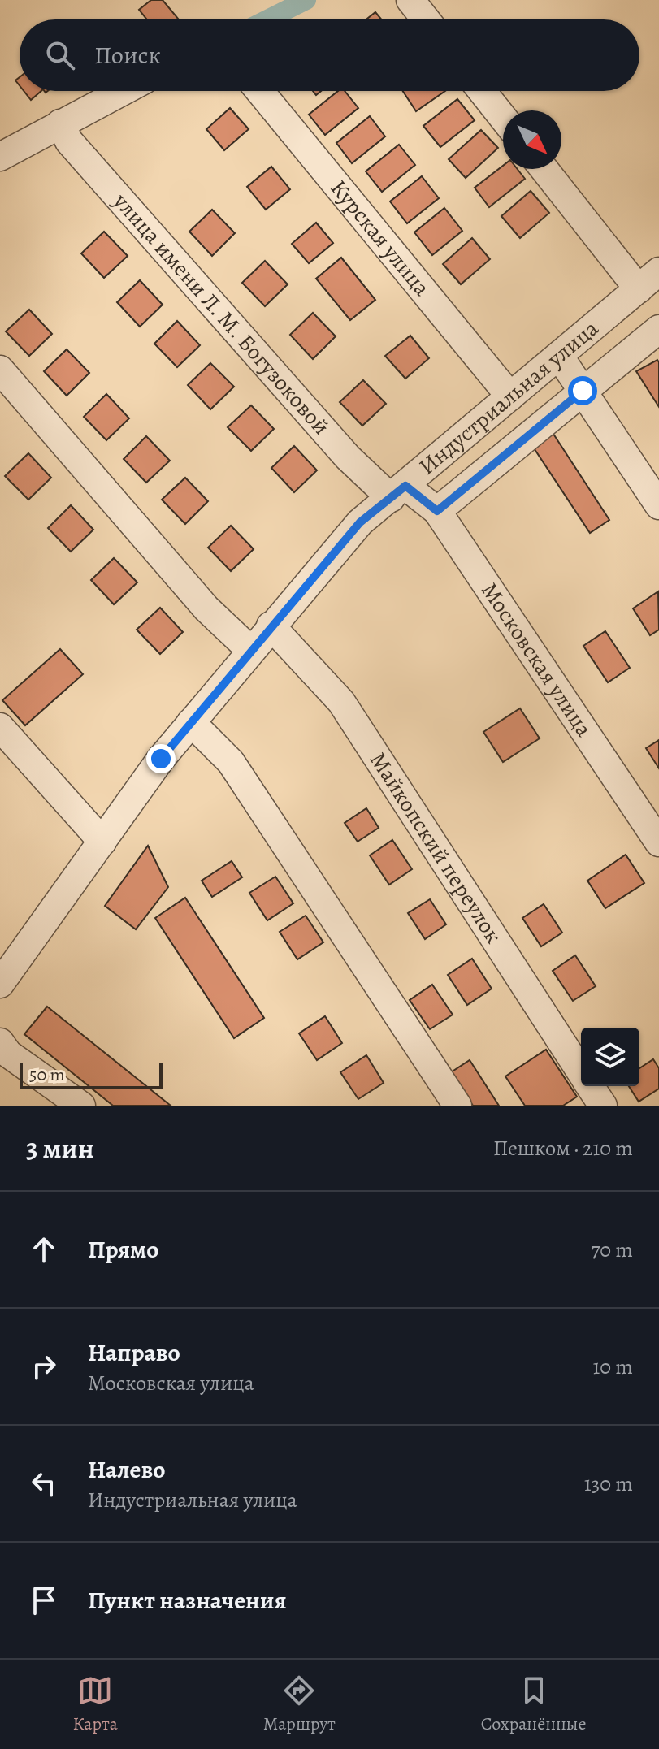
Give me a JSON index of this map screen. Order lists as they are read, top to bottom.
{
  "streets": {
    "street": [
      "Курская улица",
      "улица имени Л. М. Богузоковой",
      "Индустриальная улица",
      "Московская улица",
      "Майкопский переулок"
    ]
  },
  "crossings": [
    ["Курская улица", "Индустриальная улица"],
    ["улица имени Л. М. Богузоковой", "Индустриальная улица"],
    ["улица имени Л. М. Богузоковой", "Московская улица"],
    ["Индустриальная улица", "Московская улица"],
    ["Индустриальная улица", "Майкопский переулок"]
  ],
  "scale_bar": "50 m",
  "north": "bottom right",
  "page": {
    "search": "Поиск",
    "scale": "50 m",
    "heading": ["3 мин", "Пешком · 210 m"],
    "list": [
      ["Прямо", "70 m"],
      ["Направо", "Московская улица", "10 m"],
      ["Налево", "Индустриальная улица", "130 m"],
      "Пункт назначения"
    ],
    "nav": ["Карта", "Маршрут", "Сохранённые"]
  }
}
